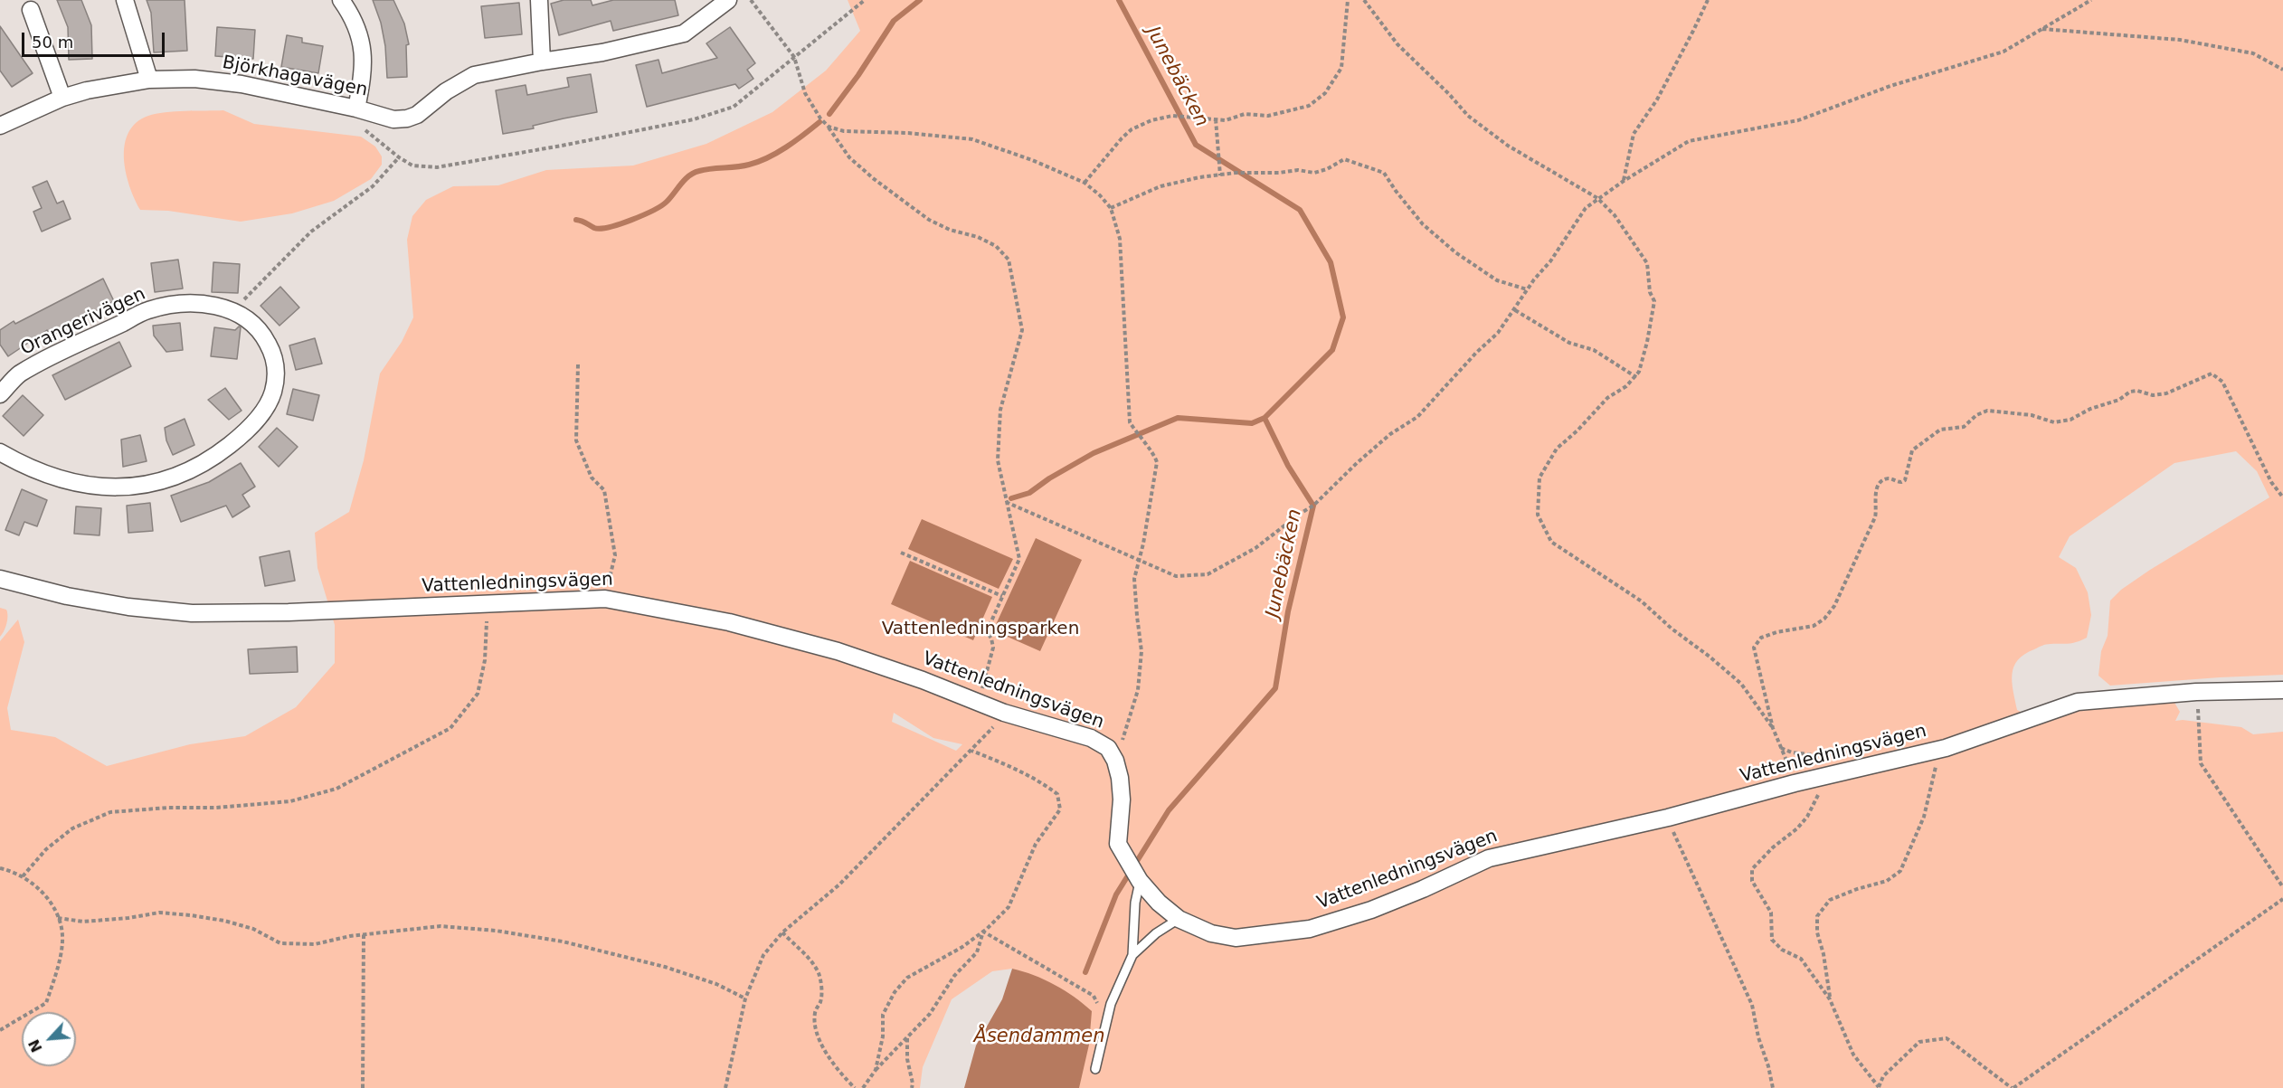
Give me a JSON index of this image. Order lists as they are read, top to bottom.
{
  "streets": {
    "street": ["Björkhagavägen", "Orangerivägen", "Vattenledningsvägen"]
  },
  "water": ["Junebäcken", "Åsendammen"],
  "parks": ["Vattenledningsparken"],
  "scale_bar": "50 m",
  "north": "bottom left"
}
